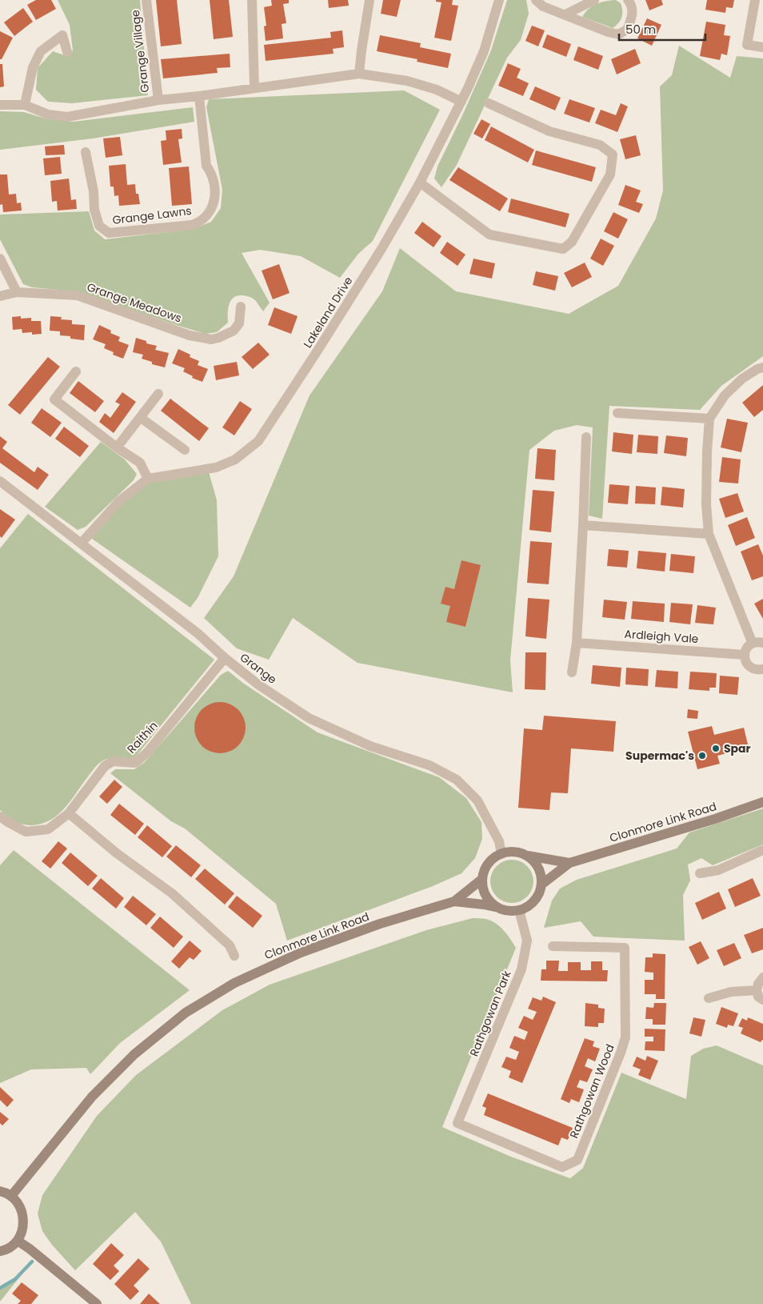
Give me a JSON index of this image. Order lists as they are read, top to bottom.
{
  "streets": {
    "main road": ["Clonmore Link Road"],
    "street": [
      "Grange Village",
      "Grange Lawns",
      "Grange Meadows",
      "Lakeland Drive",
      "Ardleigh Vale",
      "Grange",
      "Raithín",
      "Rathgowan Park",
      "Rathgowan Wood"
    ]
  },
  "crossings": [
    ["Lakeland Drive", "Grange"],
    ["Grange", "Raithín"],
    ["Grange", "Clonmore Link Road"],
    ["Grange", "Rathgowan Park"],
    ["Clonmore Link Road", "Rathgowan Park"],
    ["Rathgowan Park", "Rathgowan Wood"]
  ],
  "places": ["Spar", "Supermac's"],
  "scale_bar": "50 m"
}
